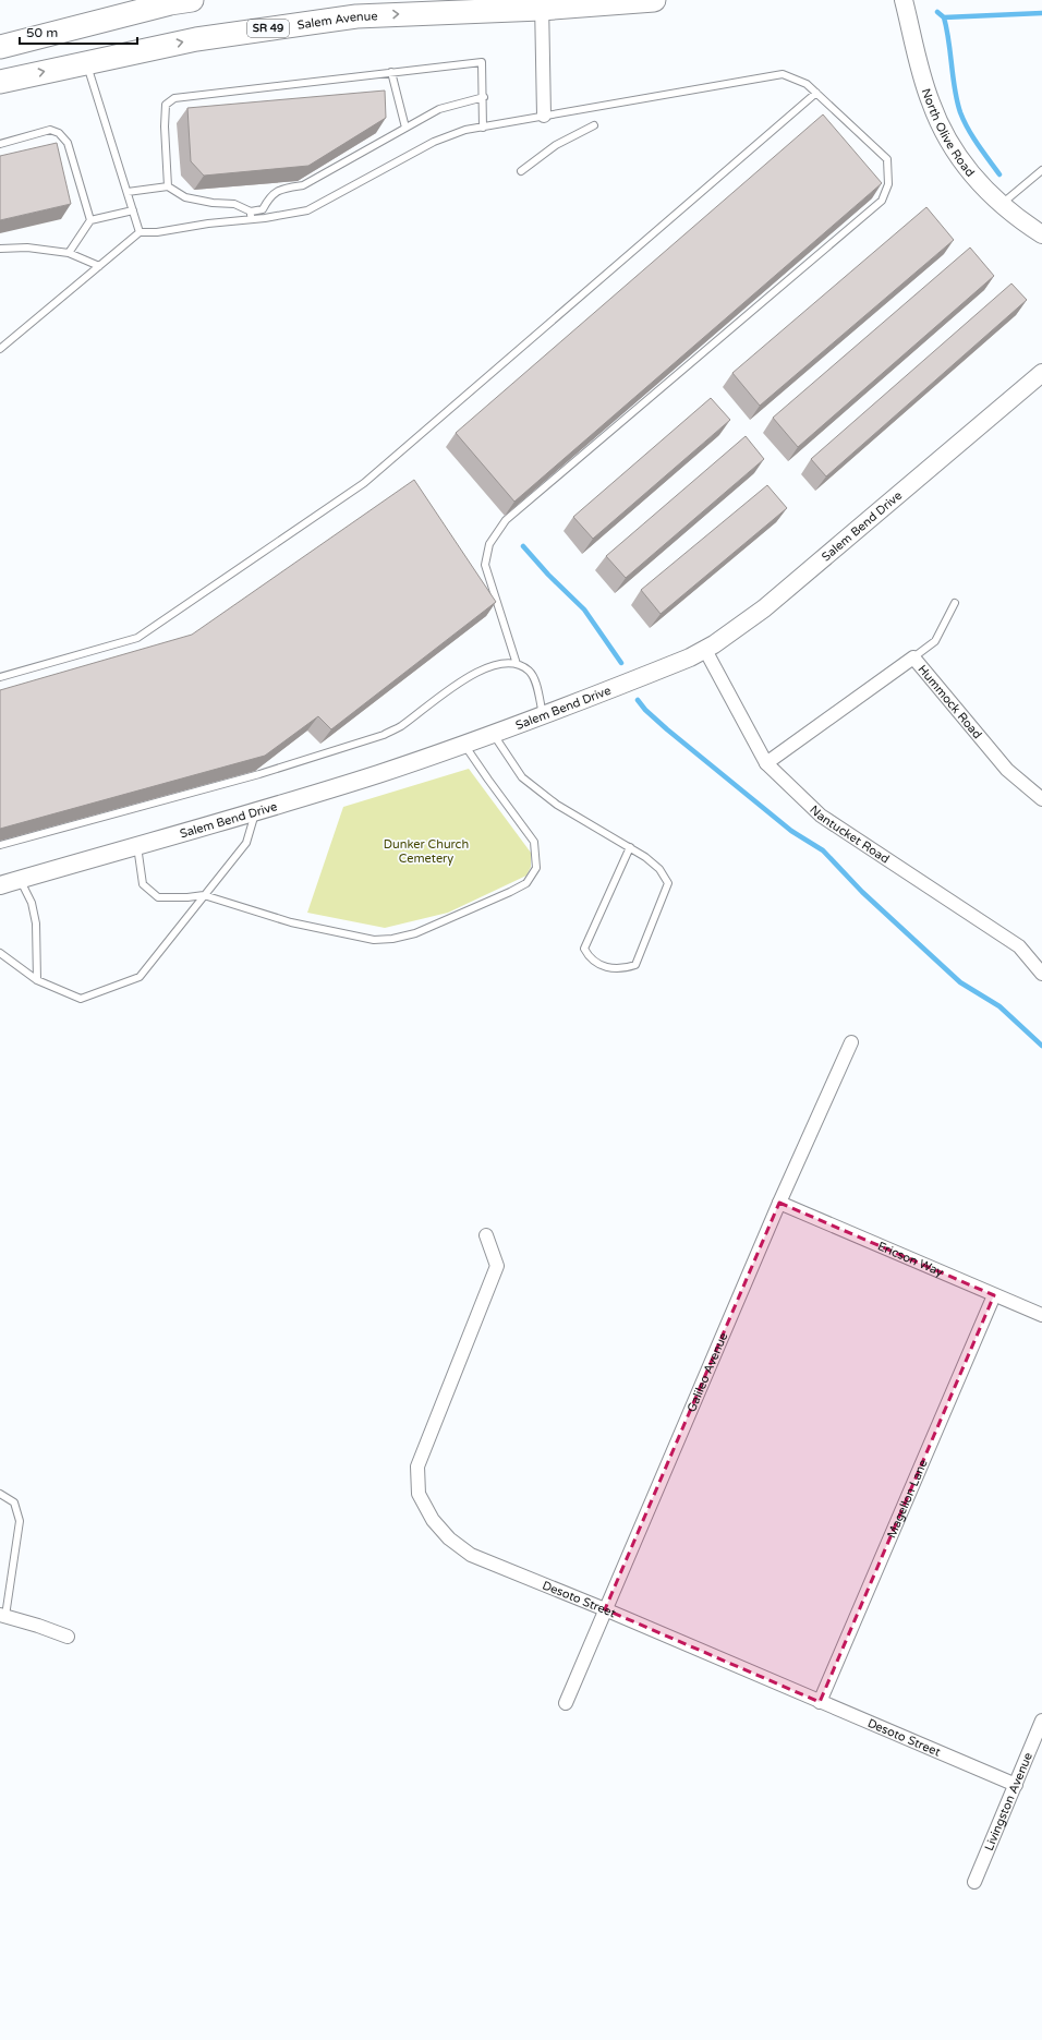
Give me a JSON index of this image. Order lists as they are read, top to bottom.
{
  "streets": {
    "highway": ["Salem Avenue", "SR 49"],
    "street": [
      "North Olive Road",
      "Salem Bend Drive",
      "Hummock Road",
      "Nantucket Road",
      "Ericson Way",
      "Galileo Avenue",
      "Magellon Lane",
      "Desoto Street",
      "Livingston Avenue"
    ]
  },
  "crossings": [
    ["Salem Bend Drive", "Nantucket Road"],
    ["Hummock Road", "Nantucket Road"],
    ["Ericson Way", "Galileo Avenue"],
    ["Ericson Way", "Magellon Lane"],
    ["Galileo Avenue", "Desoto Street"],
    ["Magellon Lane", "Desoto Street"],
    ["Desoto Street", "Livingston Avenue"]
  ],
  "parks": ["Dunker Church Cemetery"],
  "scale_bar": "50 m"
}
